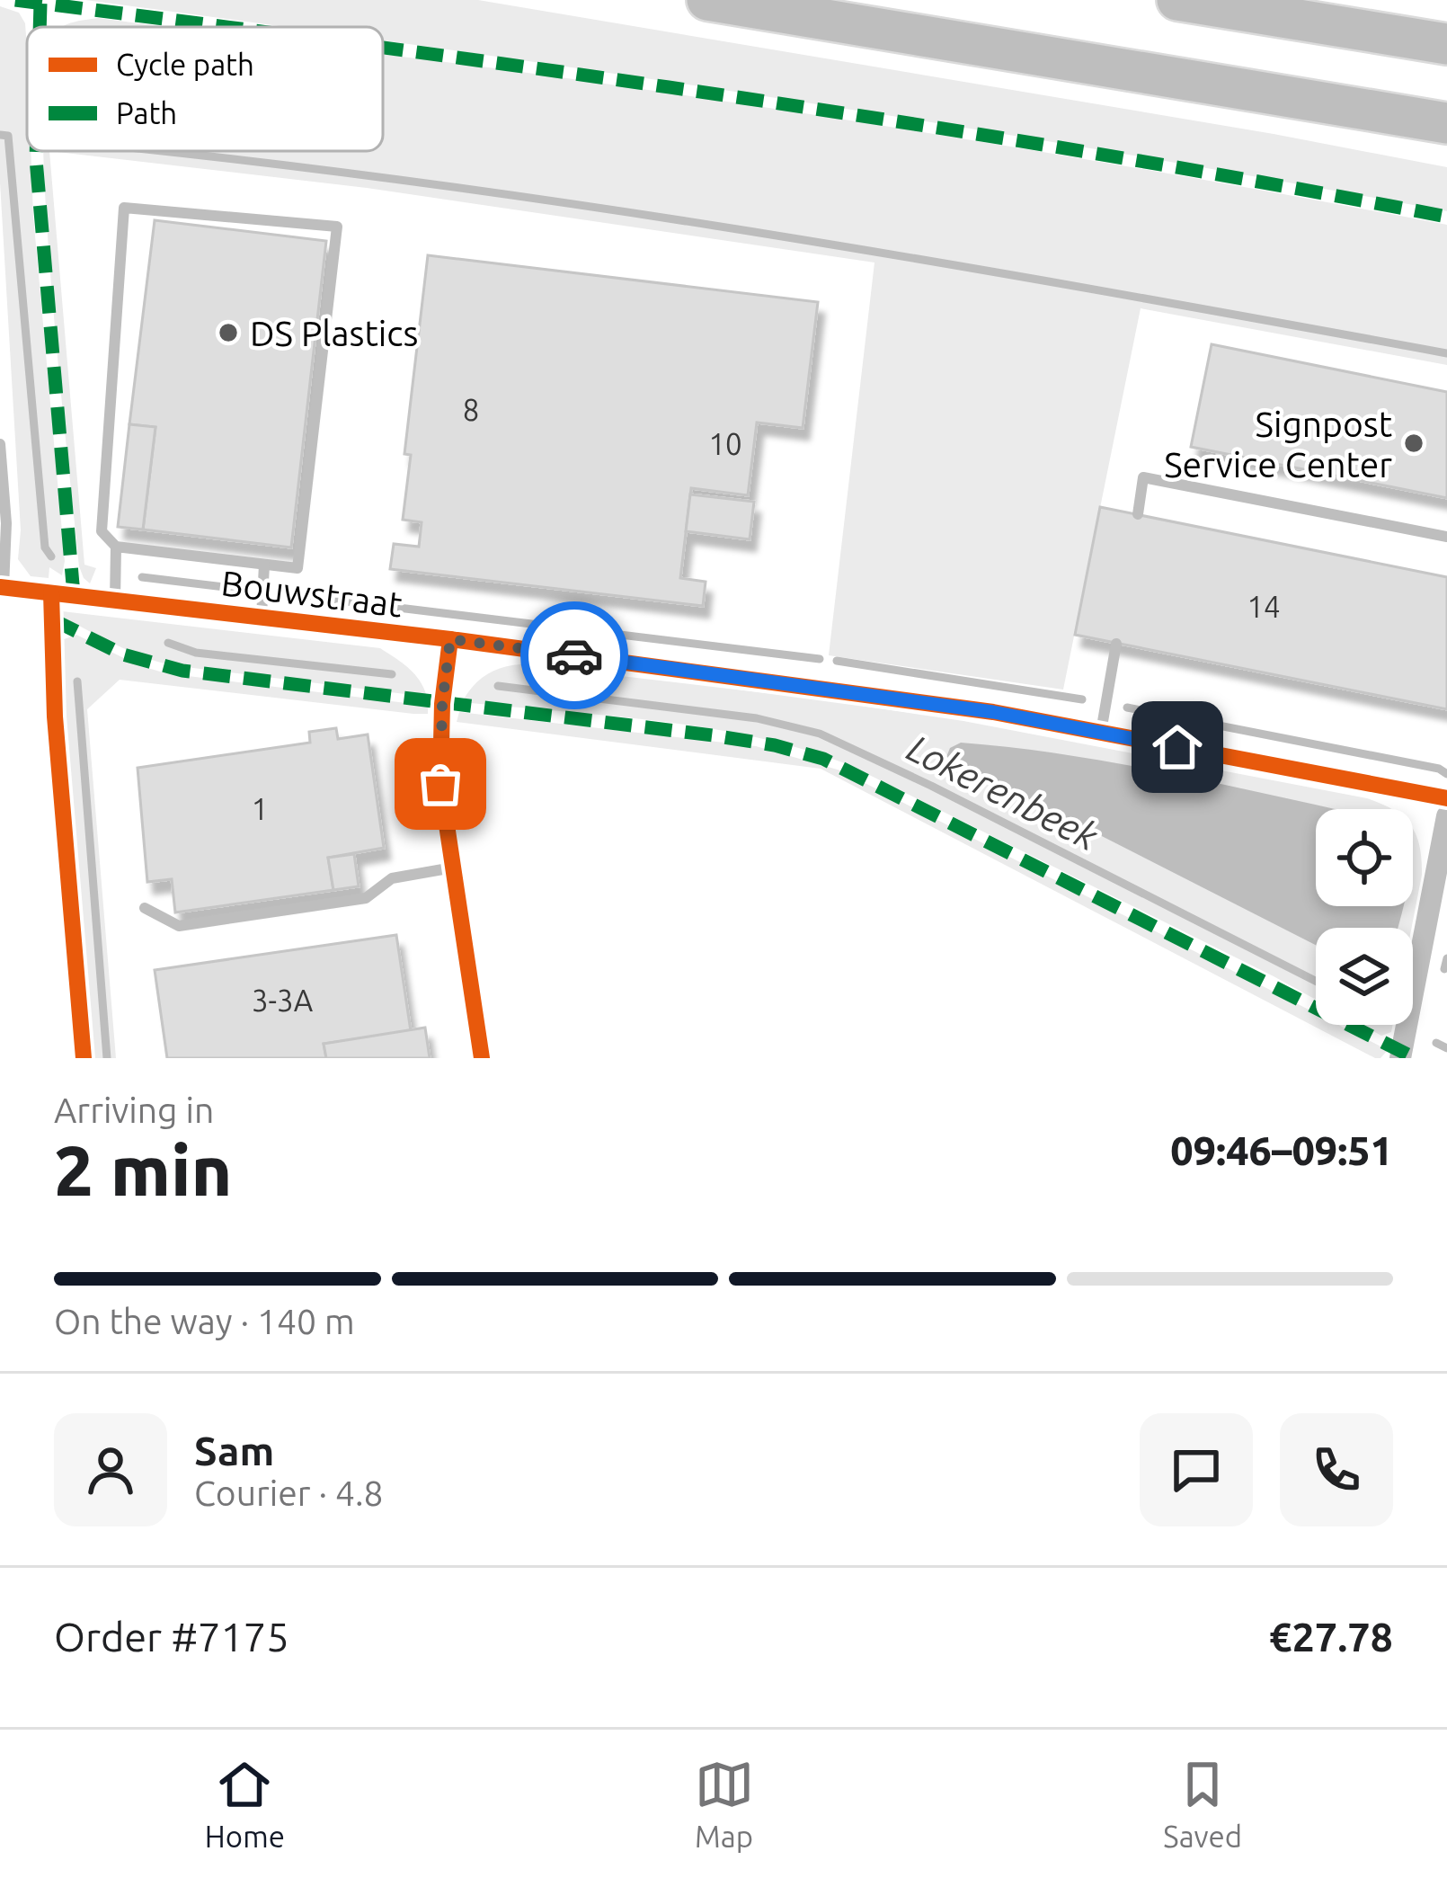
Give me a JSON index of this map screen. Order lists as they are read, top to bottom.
{
  "streets": {
    "street": ["Bouwstraat"]
  },
  "water": ["Lokerenbeek"],
  "places": ["DS Plastics", "Signpost Service Center"],
  "house_numbers": [
    "8",
    "10",
    "14",
    "1",
    "3-3A"
  ],
  "legend": ["Cycle path", "Path"],
  "page": {
    "heading": ["2 min", "Arriving in", "09:46–09:51"],
    "panel": [
      "Sam",
      "Courier · 4.8",
      "Order #7175",
      "€27.78"
    ],
    "bar": "On the way · 140 m",
    "tabs": ["Home", "Map", "Saved"]
  }
}
